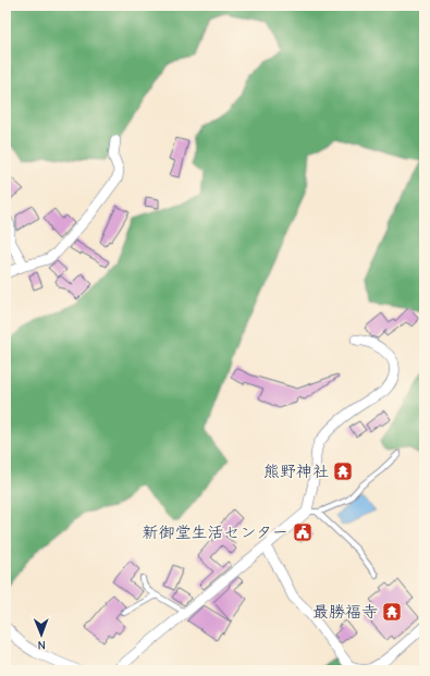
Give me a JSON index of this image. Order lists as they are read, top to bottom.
{
  "places": {
    "temple": ["熊野神社", "最勝福寺"],
    "public building": ["新御堂生活センター"]
  },
  "north": "bottom"
}
